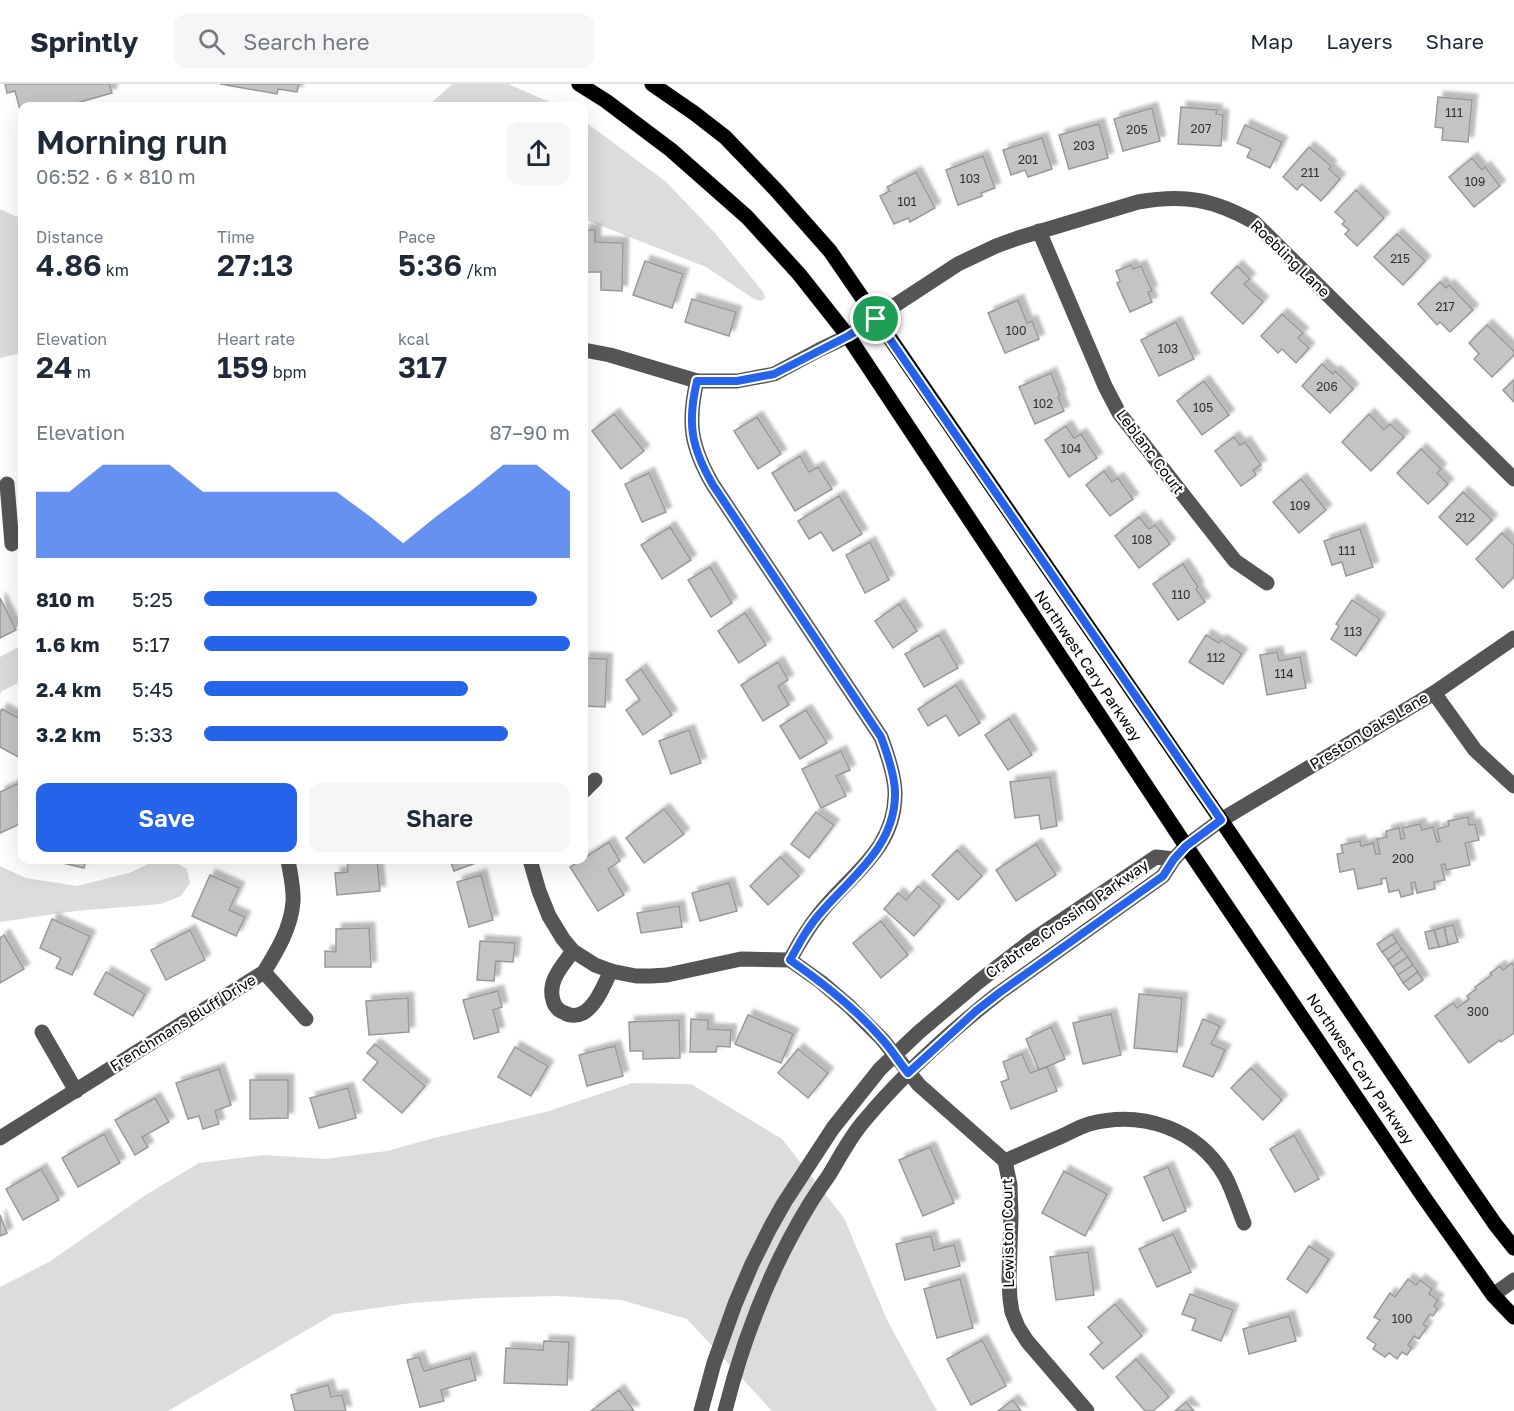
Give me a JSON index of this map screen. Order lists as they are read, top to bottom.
{
  "streets": {
    "main road": ["Northwest Cary Parkway"],
    "street": [
      "Roebling Lane",
      "Leblanc Court",
      "Preston Oaks Lane",
      "Crabtree Crossing Parkway",
      "Frenchmans Bluff Drive",
      "Lewiston Court"
    ]
  },
  "crossings": [
    ["Roebling Lane", "Leblanc Court"],
    ["Roebling Lane", "Northwest Cary Parkway"],
    ["Northwest Cary Parkway", "Preston Oaks Lane"],
    ["Northwest Cary Parkway", "Crabtree Crossing Parkway"],
    ["Preston Oaks Lane", "Crabtree Crossing Parkway"],
    ["Crabtree Crossing Parkway", "Lewiston Court"]
  ],
  "house_numbers": [
    "111",
    "207",
    "205",
    "203",
    "201",
    "211",
    "103",
    "109",
    "101",
    "215",
    "217",
    "100",
    "103",
    "206",
    "102",
    "105",
    "104",
    "109",
    "212",
    "108",
    "111",
    "110",
    "113",
    "112",
    "114",
    "200",
    "300",
    "100"
  ],
  "page": {
    "header": "Sprintly",
    "search": "Search here",
    "nav": ["Map", "Layers", "Share"],
    "heading": ["Morning run", "06:52 · 6 × 810 m"],
    "stats": [
      ["Distance", "4.86 km"],
      ["Time", "27:13"],
      ["Pace", "5:36 /km"],
      ["Elevation", "24 m"],
      ["Heart rate", "159 bpm"],
      ["kcal", "317"]
    ],
    "chart": ["Elevation", "87–90 m"],
    "list": [
      {
        "name": "810 m",
        "note": "5:25"
      },
      {
        "name": "1.6 km",
        "note": "5:17"
      },
      {
        "name": "2.4 km",
        "note": "5:45"
      },
      {
        "name": "3.2 km",
        "note": "5:33"
      }
    ],
    "buttons": ["Save", "Share"]
  }
}
